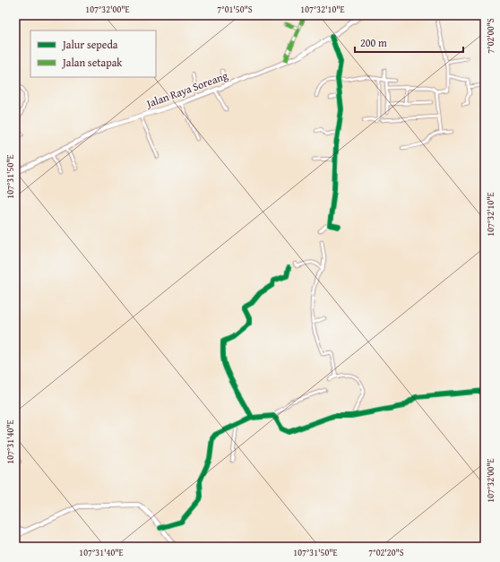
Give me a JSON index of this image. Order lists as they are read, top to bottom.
{
  "streets": {
    "street": ["Jalan Raya Soreang"]
  },
  "legend": ["Jalur sepeda", "Jalan setapak"],
  "scale_bar": "200 m",
  "coordinates": [
    "107°32'00\"E",
    "7°01'50\"S",
    "107°32'10\"E",
    "7°02'00\"S",
    "107°31'50\"E",
    "107°31'40\"E",
    "7°02'20\"S"
  ]
}
